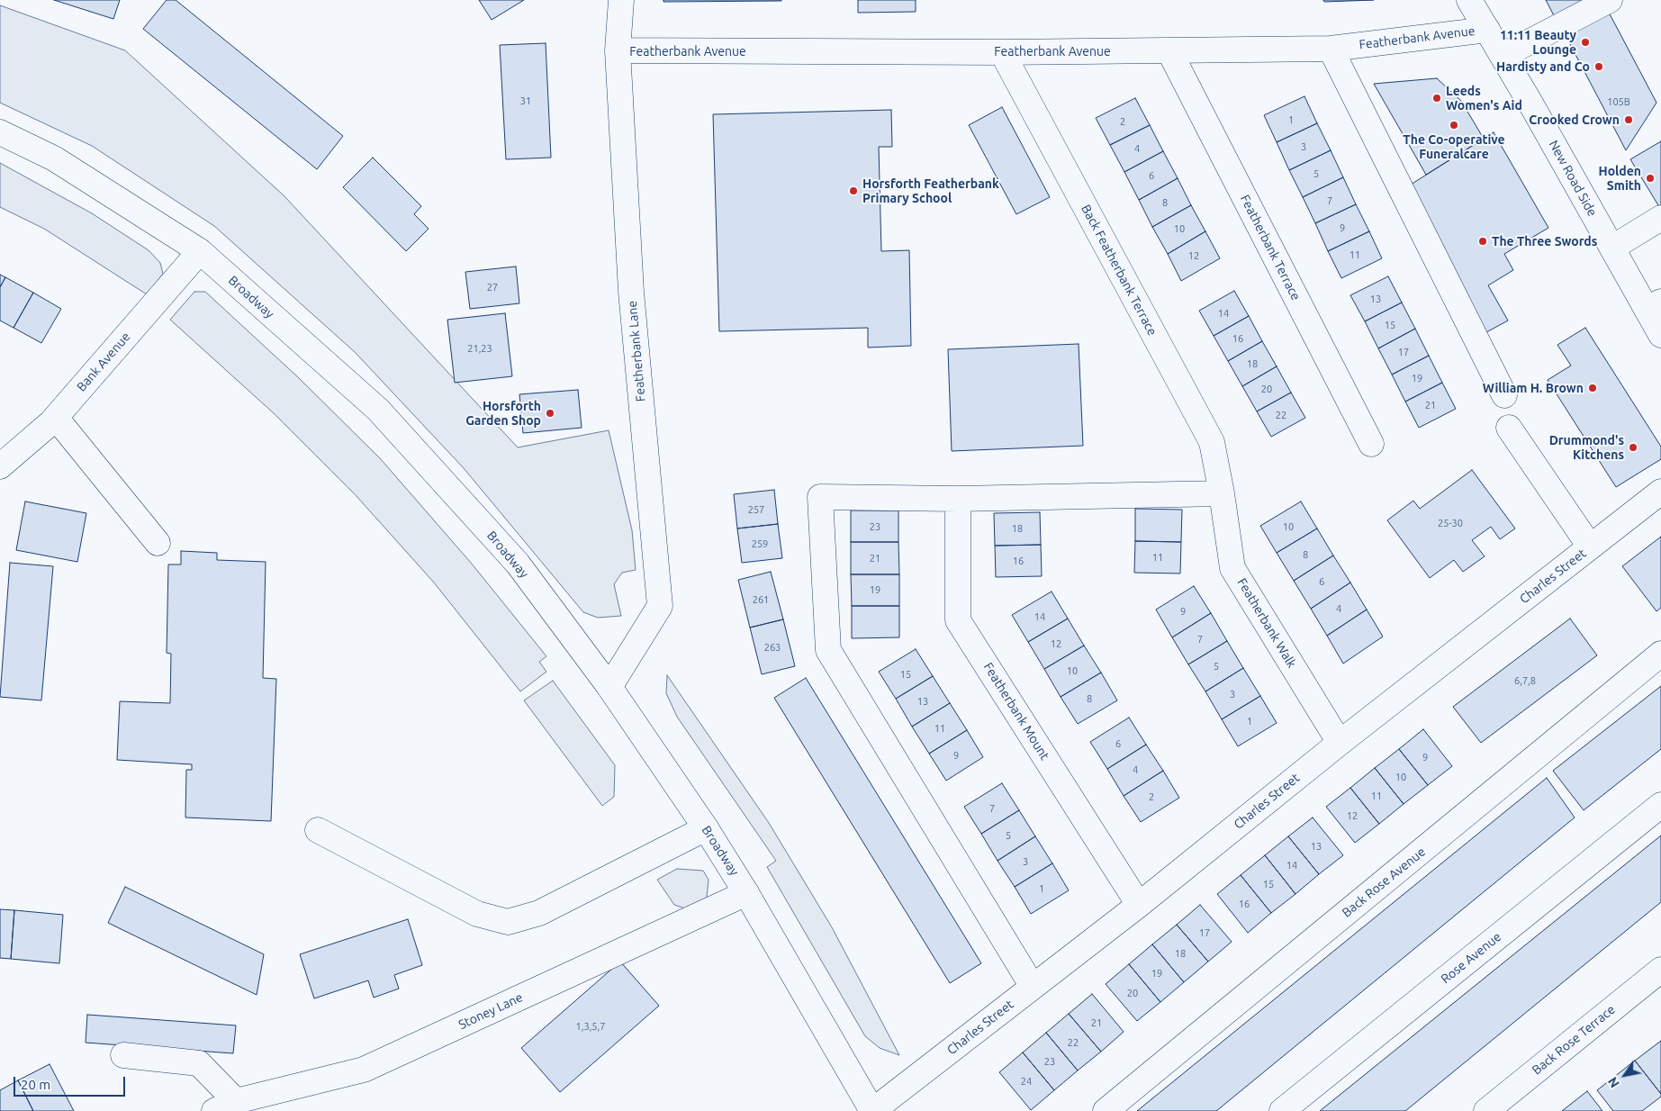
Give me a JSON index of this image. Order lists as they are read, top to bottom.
{
  "streets": {
    "main road": [
      "Featherbank Avenue",
      "New Road Side",
      "Featherbank Terrace",
      "Back Featherbank Terrace",
      "Broadway",
      "Featherbank Lane",
      "Bank Avenue",
      "Charles Street",
      "Featherbank Walk",
      "Featherbank Mount",
      "Back Rose Avenue",
      "Rose Avenue",
      "Stoney Lane",
      "Back Rose Terrace"
    ]
  },
  "crossings": [
    ["Featherbank Avenue", "New Road Side"],
    ["Featherbank Avenue", "Featherbank Terrace"],
    ["Featherbank Avenue", "Back Featherbank Terrace"],
    ["Featherbank Avenue", "Featherbank Lane"],
    ["Back Featherbank Terrace", "Featherbank Walk"],
    ["Broadway", "Featherbank Lane"],
    ["Broadway", "Bank Avenue"],
    ["Broadway", "Charles Street"],
    ["Broadway", "Stoney Lane"],
    ["Charles Street", "Featherbank Walk"],
    ["Charles Street", "Featherbank Mount"]
  ],
  "places": [
    "11:11 Beauty Lounge",
    "Hardisty and Co",
    "Leeds Women's Aid",
    "Crooked Crown",
    "The Co-operative Funeralcare",
    "Holden Smith",
    "Horsforth Featherbank Primary School",
    "The Three Swords",
    "William H. Brown",
    "Horsforth Garden Shop",
    "Drummond's Kitchens"
  ],
  "house_numbers": [
    "31",
    "105B",
    "1",
    "2",
    "3",
    "4",
    "5",
    "6",
    "7",
    "8",
    "9",
    "10",
    "11",
    "12",
    "27",
    "13",
    "14",
    "15",
    "16",
    "21,23",
    "17",
    "18",
    "19",
    "20",
    "21",
    "22",
    "257",
    "25-30",
    "23",
    "10",
    "18",
    "259",
    "8",
    "11",
    "21",
    "16",
    "6",
    "19",
    "261",
    "4",
    "9",
    "14",
    "7",
    "12",
    "263",
    "5",
    "10",
    "15",
    "6,7,8",
    "3",
    "8",
    "13",
    "1",
    "11",
    "6",
    "9",
    "9",
    "4",
    "10",
    "11",
    "2",
    "7",
    "12",
    "5",
    "13",
    "3",
    "14",
    "15",
    "1",
    "16",
    "17",
    "18",
    "19",
    "20",
    "21",
    "1,3,5,7",
    "22",
    "23",
    "24"
  ],
  "scale_bar": "20 m",
  "north": "bottom left"
}
